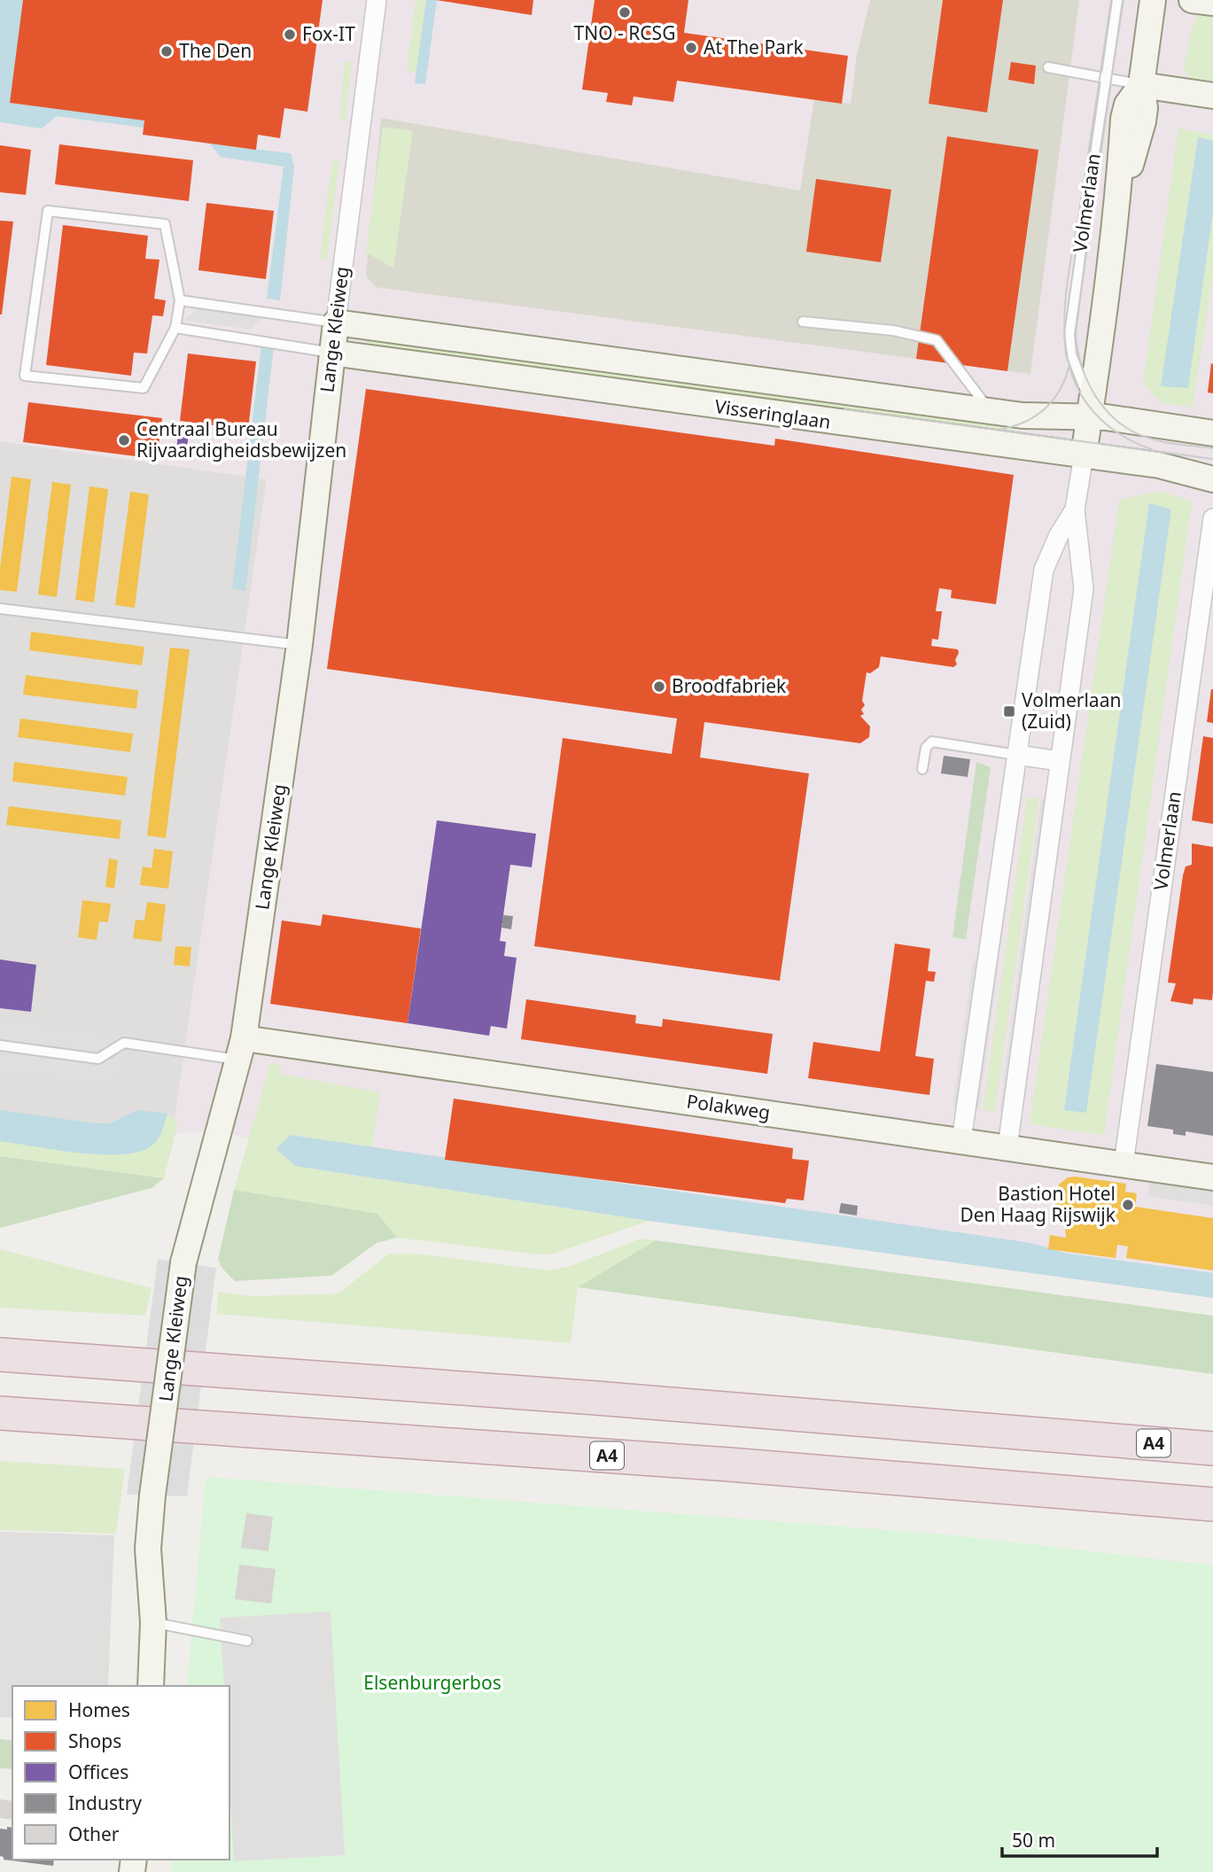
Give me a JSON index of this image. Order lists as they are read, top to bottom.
{
  "streets": {
    "highway": ["A4"],
    "street": [
      "Volmerlaan",
      "Lange Kleiweg",
      "Visseringlaan",
      "Polakweg"
    ]
  },
  "crossings": [
    ["Volmerlaan", "Visseringlaan"],
    ["Volmerlaan", "Polakweg"],
    ["Lange Kleiweg", "Visseringlaan"],
    ["Lange Kleiweg", "Polakweg"]
  ],
  "parks": ["Elsenburgerbos"],
  "places": {
    "other": [
      "TNO - RCSG",
      "Fox-IT",
      "At The Park",
      "The Den",
      "Centraal Bureau Rijvaardigheidsbewijzen",
      "Broodfabriek",
      "Bastion Hotel Den Haag Rijswijk"
    ],
    "transit": ["Volmerlaan (Zuid)"]
  },
  "legend": [
    "Homes",
    "Shops",
    "Offices",
    "Industry",
    "Other"
  ],
  "scale_bar": "50 m"
}
